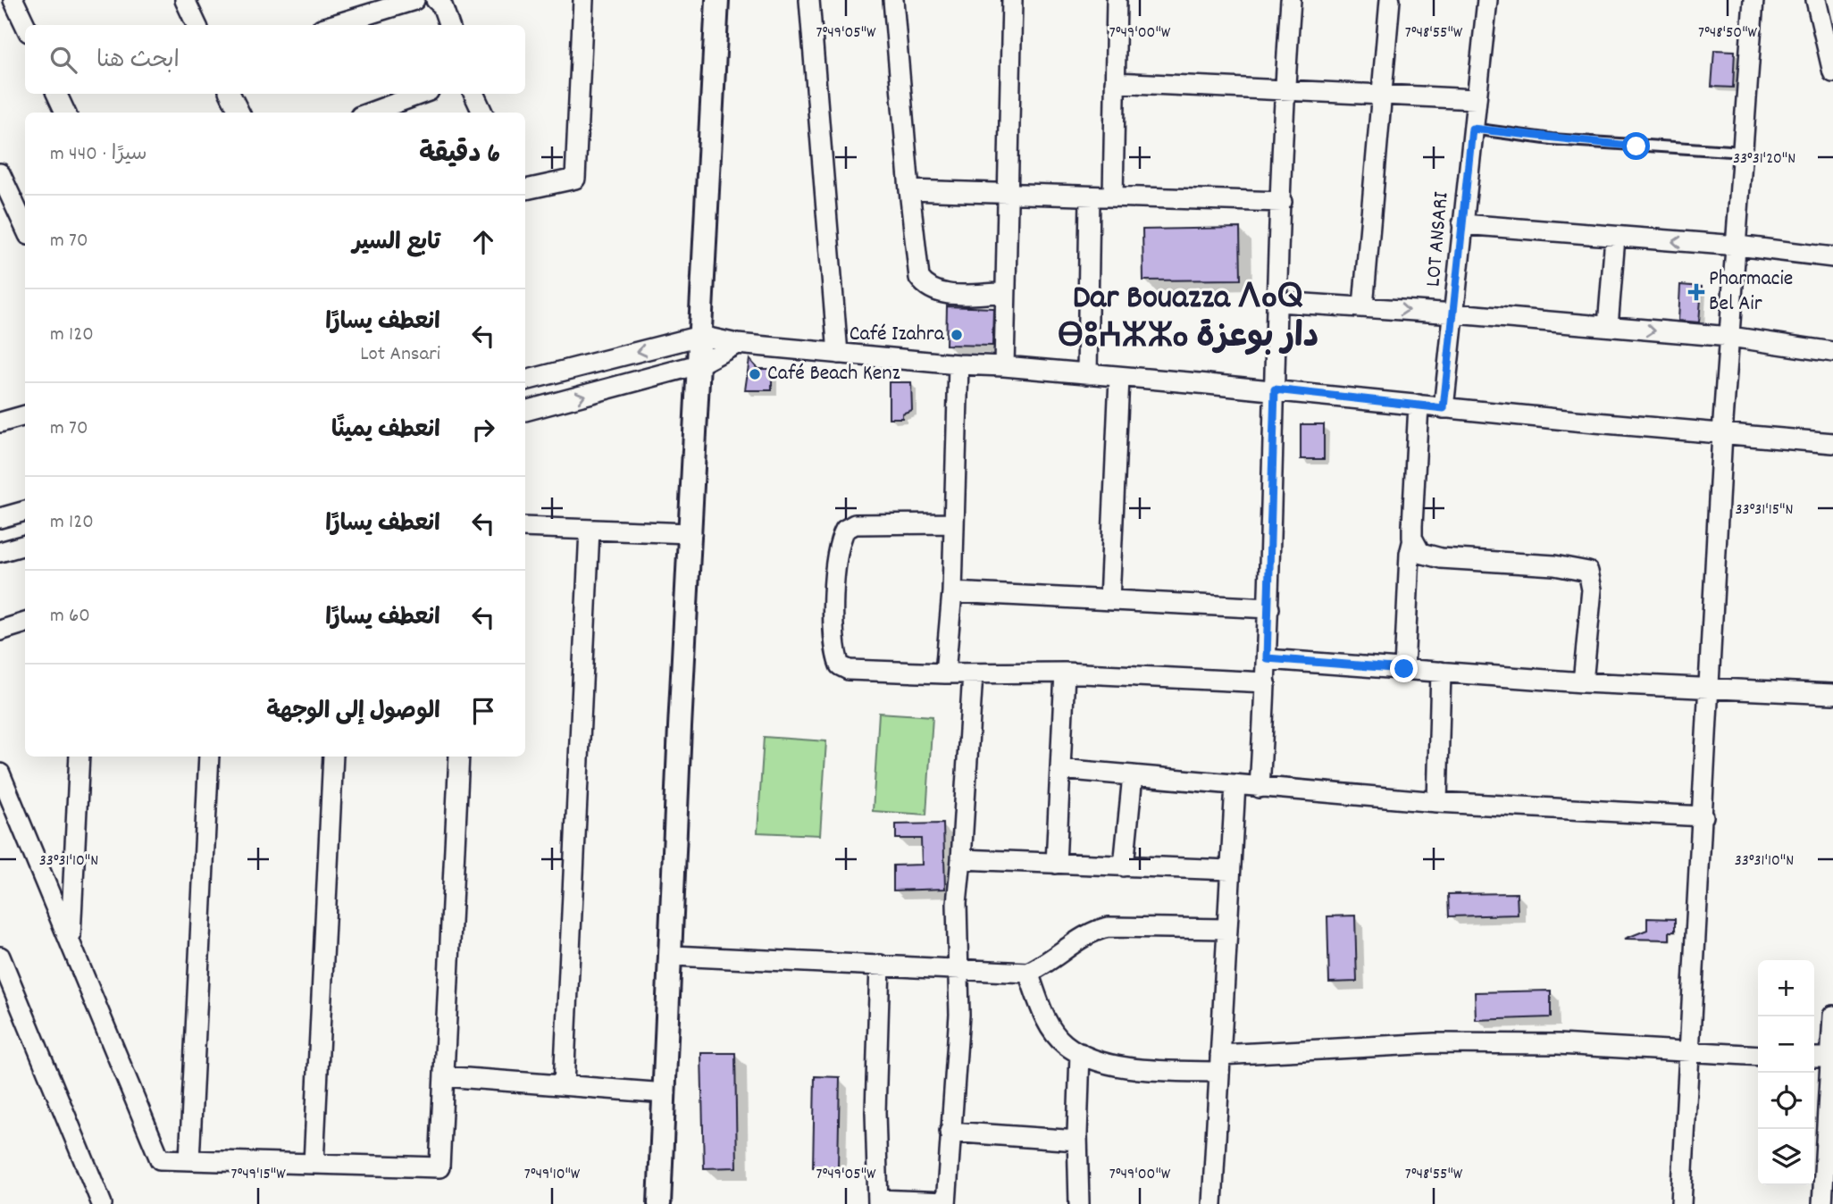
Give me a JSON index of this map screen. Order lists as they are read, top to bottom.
{
  "streets": {
    "street": ["LOT ANSARI"]
  },
  "districts": ["Dar Bouazza ⴷⴰⵕ ⴱⵓⵄⵣⵣⴰ دار بوعزة"],
  "places": {
    "health": ["Pharmacie Bel Air"],
    "other": ["Café Izahra", "Café Beach Kenz"]
  },
  "page": {
    "search": "ابحث هنا",
    "heading": ["6 دقيقة", "سيرًا · 440 m"],
    "list": [
      ["تابع السير", "70 m"],
      ["انعطف يسارًا", "Lot Ansari", "120 m"],
      ["انعطف يمينًا", "70 m"],
      ["انعطف يسارًا", "120 m"],
      ["انعطف يسارًا", "60 m"],
      "الوصول إلى الوجهة"
    ],
    "map_buttons": ["+", "−"]
  },
  "coordinates": [
    "7°49'05\"W",
    "7°49'00\"W",
    "7°48'55\"W",
    "7°48'50\"W",
    "33°31'20\"N",
    "33°31'15\"N",
    "33°31'10\"N",
    "7°49'15\"W",
    "7°49'10\"W"
  ]
}
